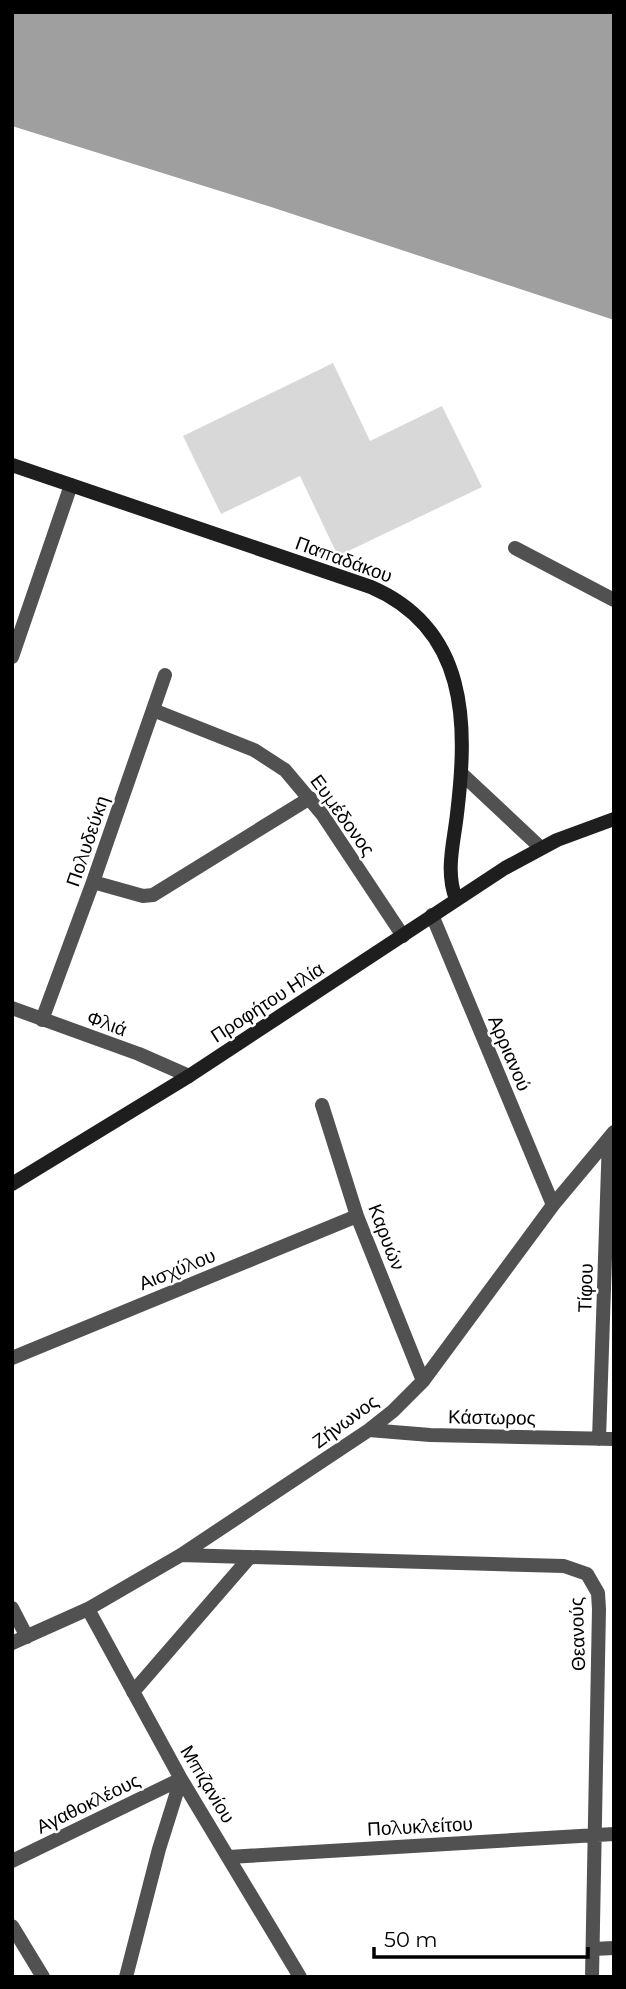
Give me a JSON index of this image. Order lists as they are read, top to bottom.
{
  "streets": {
    "street": [
      "Παπαδάκου",
      "Ευμέδονος",
      "Πολυδεύκη",
      "Προφήτου Ηλία",
      "Φλιά",
      "Αρριανού",
      "Καρυών",
      "Αισχύλου",
      "Τίφου",
      "Κάστωρος",
      "Ζήνωνος",
      "Θεανούς",
      "Μπιζανίου",
      "Αγαθοκλέους",
      "Πολυκλείτου"
    ]
  },
  "crossings": [
    ["Παπαδάκου", "Προφήτου Ηλία"],
    ["Ευμέδονος", "Πολυδεύκη"],
    ["Ευμέδονος", "Προφήτου Ηλία"],
    ["Πολυδεύκη", "Φλιά"],
    ["Προφήτου Ηλία", "Φλιά"],
    ["Προφήτου Ηλία", "Αρριανού"],
    ["Αρριανού", "Ζήνωνος"],
    ["Καρυών", "Αισχύλου"],
    ["Καρυών", "Ζήνωνος"],
    ["Τίφου", "Κάστωρος"],
    ["Τίφου", "Ζήνωνος"],
    ["Κάστωρος", "Ζήνωνος"],
    ["Ζήνωνος", "Θεανούς"],
    ["Ζήνωνος", "Μπιζανίου"],
    ["Θεανούς", "Πολυκλείτου"],
    ["Μπιζανίου", "Αγαθοκλέους"],
    ["Μπιζανίου", "Πολυκλείτου"]
  ],
  "scale_bar": "50 m"
}
